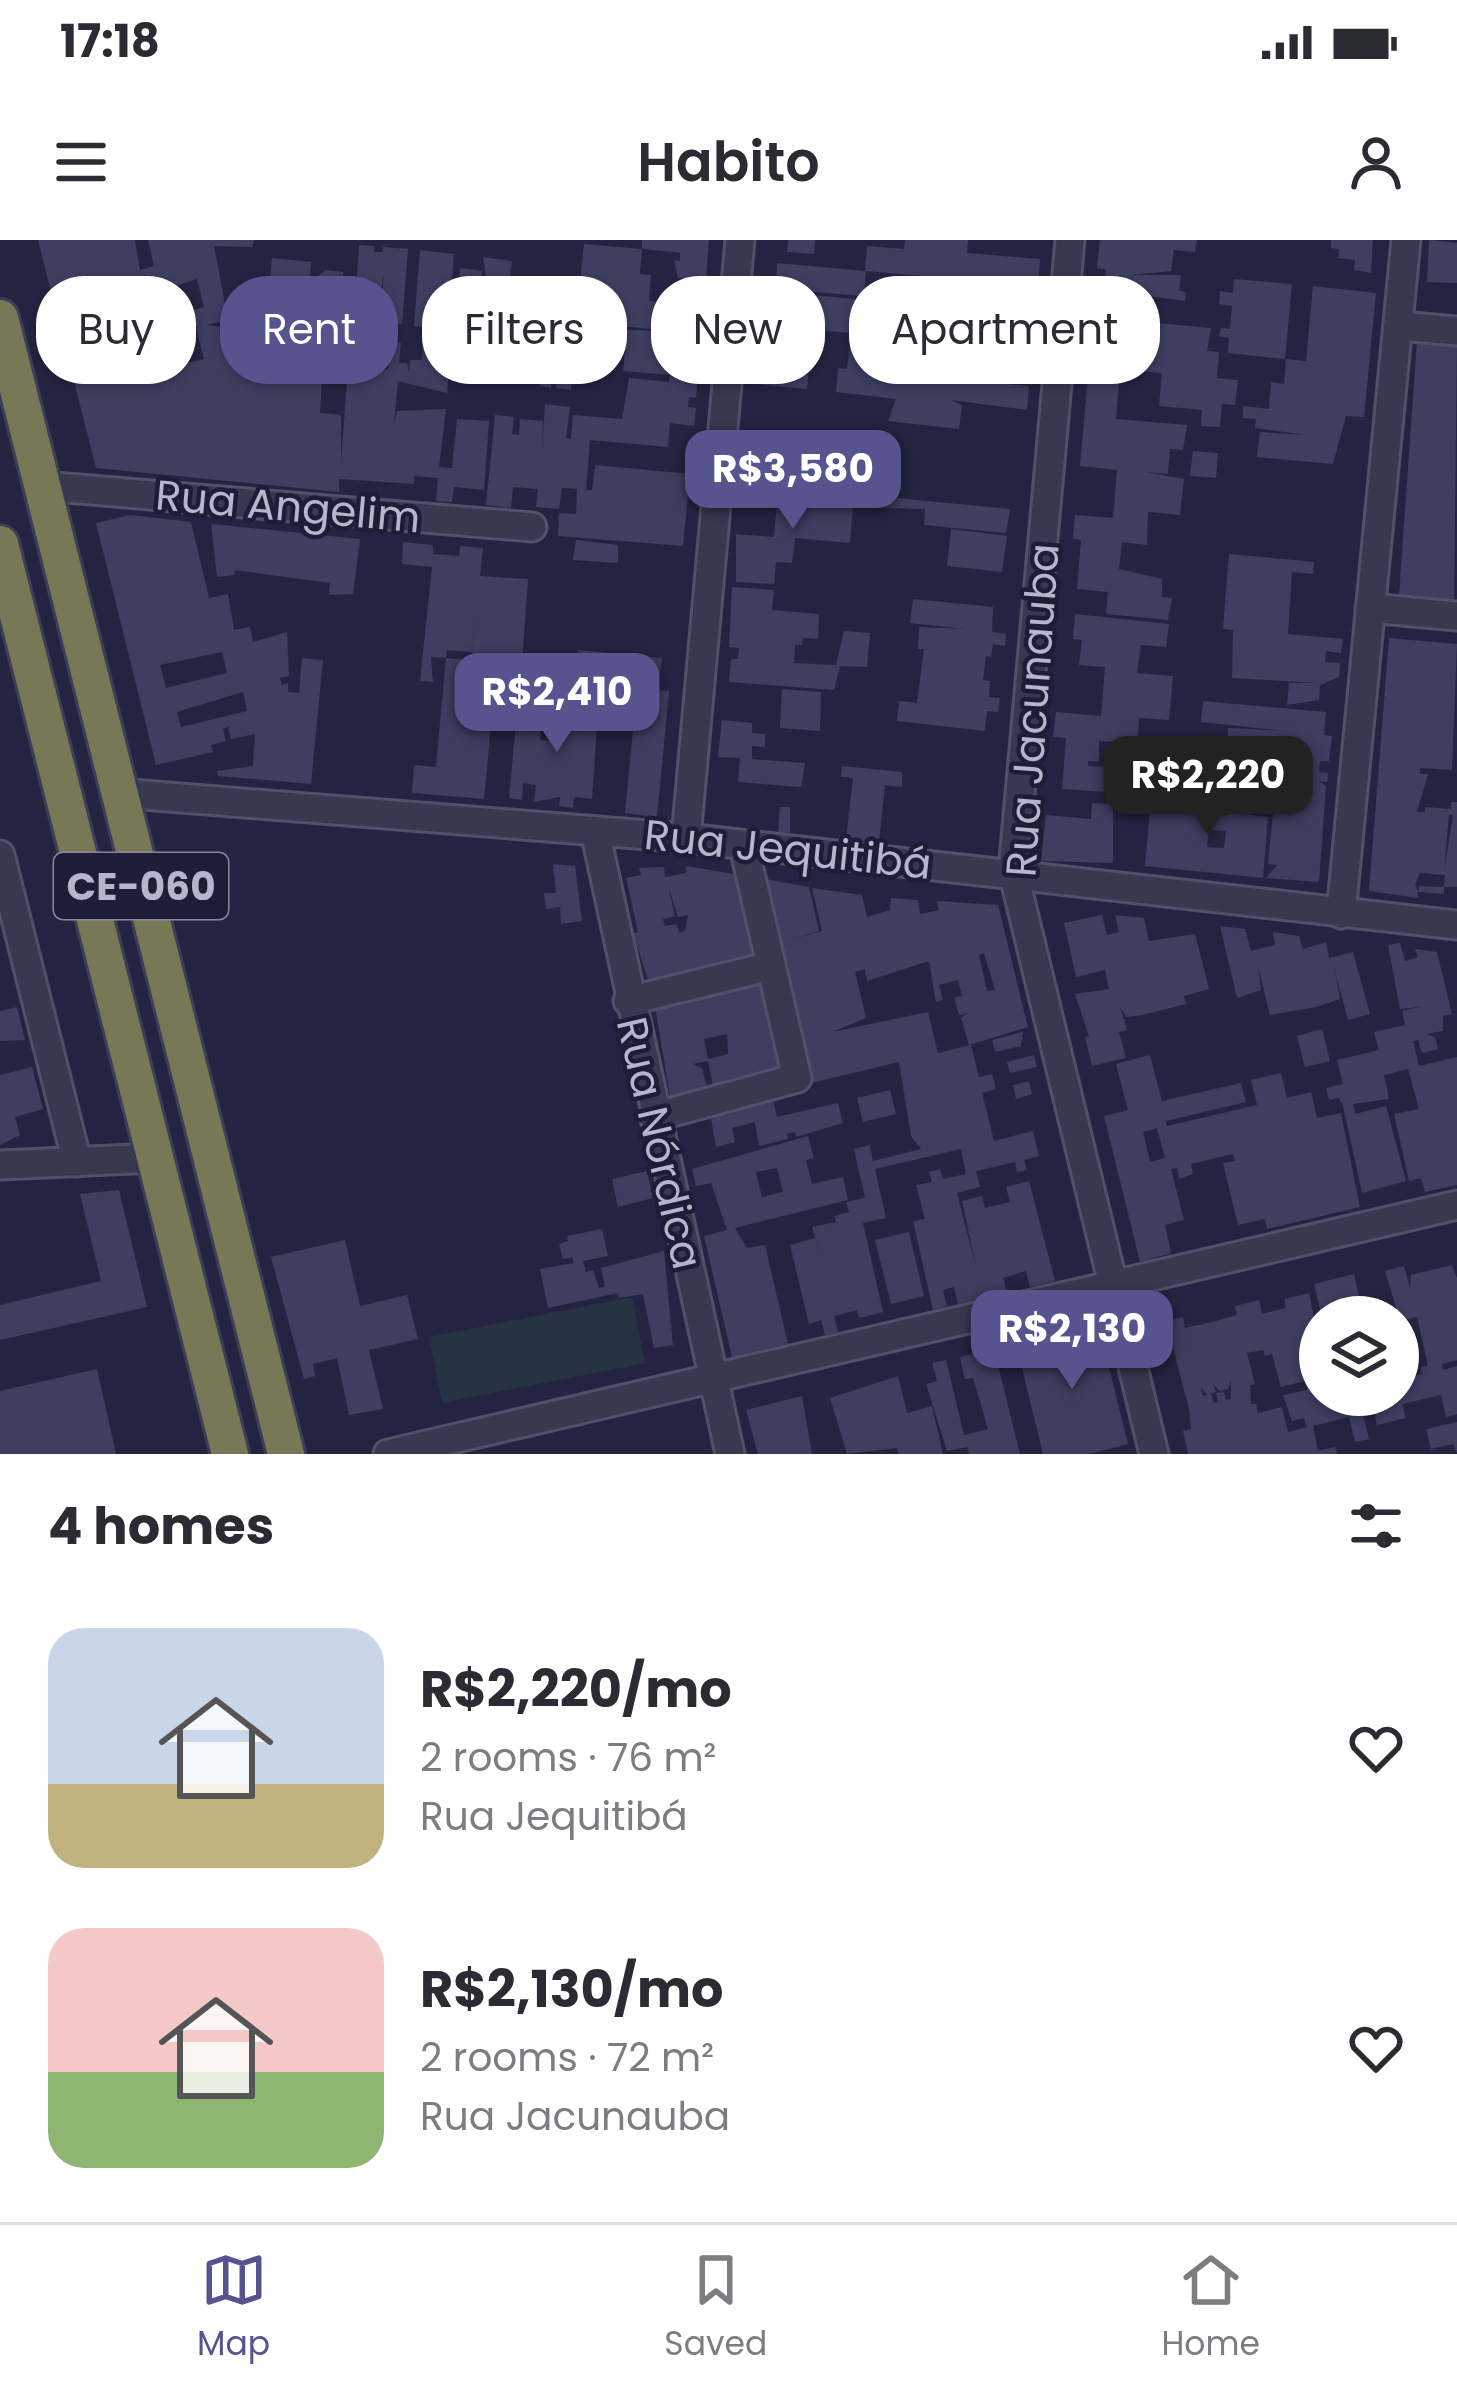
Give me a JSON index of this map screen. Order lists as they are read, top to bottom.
{
  "streets": {
    "highway": ["CE-060"],
    "street": [
      "Rua Angelim",
      "Rua Jacunauba",
      "Rua Jequitibá",
      "Rua Nórdica"
    ]
  },
  "crossings": [
    ["Rua Angelim", "CE-060"],
    ["Rua Jacunauba", "Rua Jequitibá"],
    ["Rua Jequitibá", "CE-060"],
    ["Rua Jequitibá", "Rua Nórdica"]
  ],
  "page": {
    "status": "17:18",
    "header": "Habito",
    "chip": [
      "Buy",
      "Rent",
      "Filters",
      "New",
      "Apartment"
    ],
    "price": [
      "R$3,580",
      "R$2,410",
      "R$2,220",
      "R$2,130"
    ],
    "heading": "4 homes",
    "list": [
      {
        "name": "R$2,220/mo",
        "note": "2 rooms · 76 m² · Rua Jequitibá"
      },
      {
        "name": "R$2,130/mo",
        "note": "2 rooms · 72 m² · Rua Jacunauba"
      }
    ],
    "tabs": ["Map", "Saved", "Home"]
  }
}
